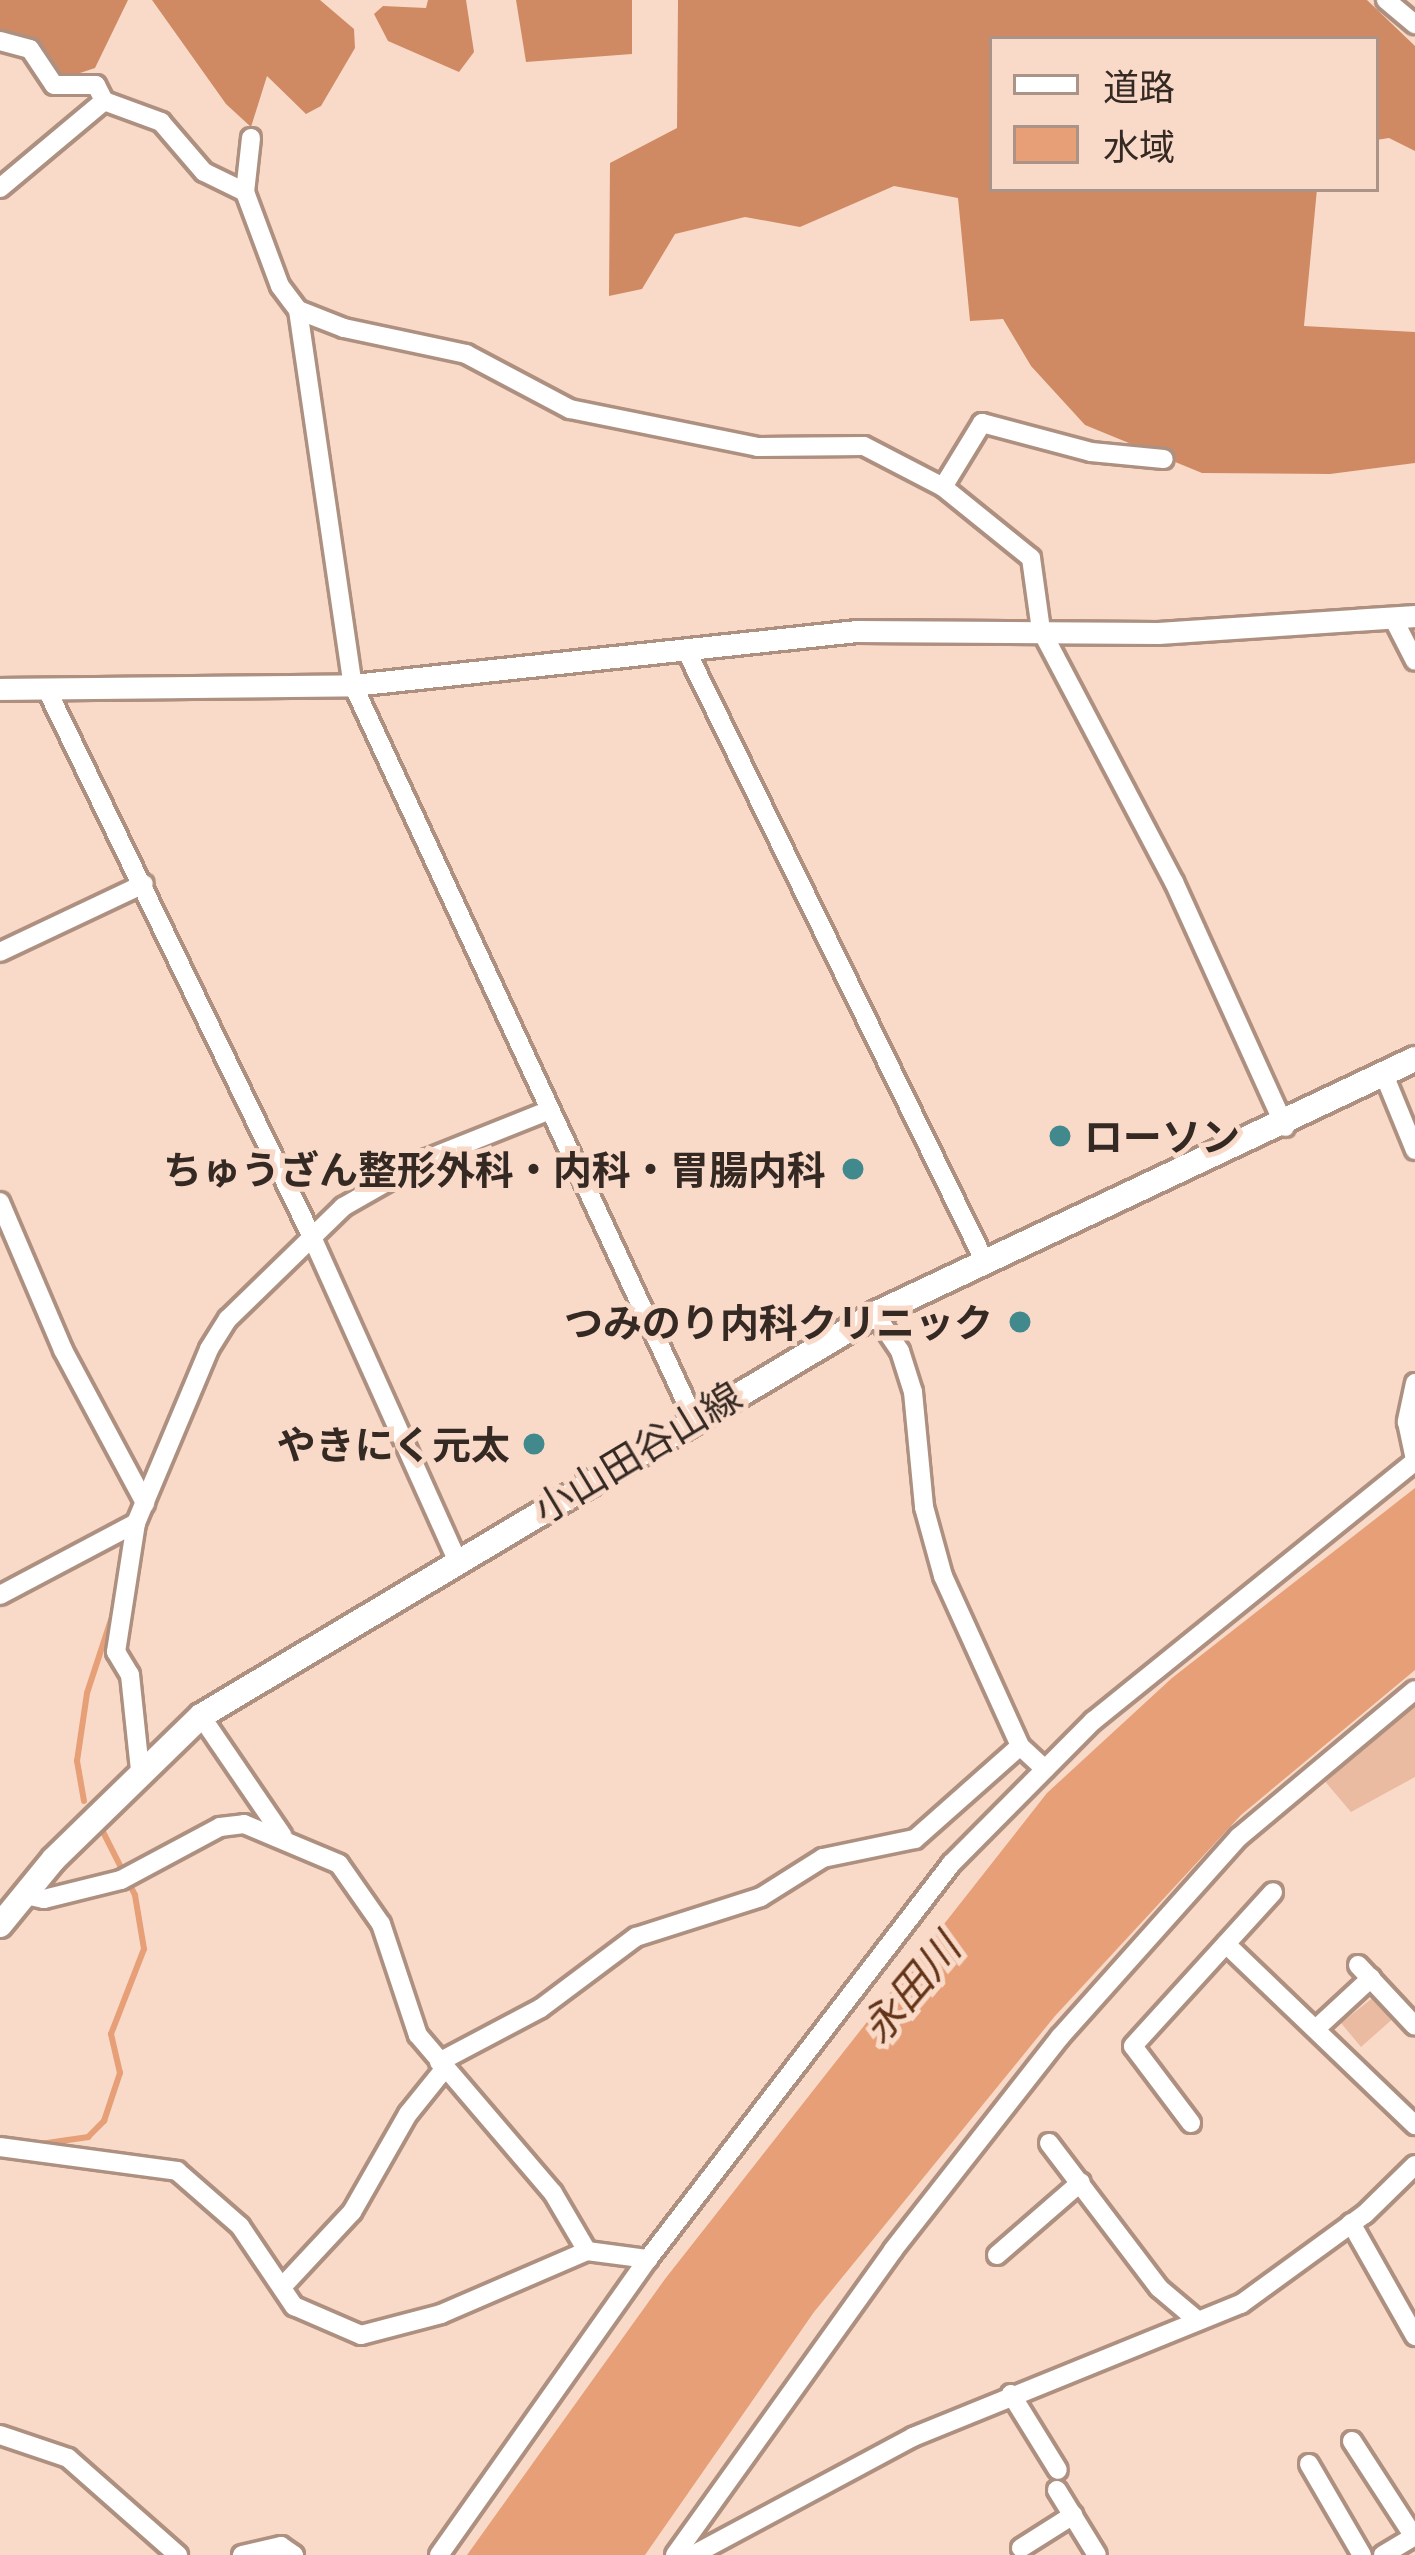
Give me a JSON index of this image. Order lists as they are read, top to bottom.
{
  "streets": {
    "main road": ["小山田谷山線"]
  },
  "water": ["永田川"],
  "places": [
    "ローソン",
    "ちゅうざん整形外科・内科・胃腸内科",
    "つみのり内科クリニック",
    "やきにく元太"
  ],
  "legend": ["道路", "水域"]
}
